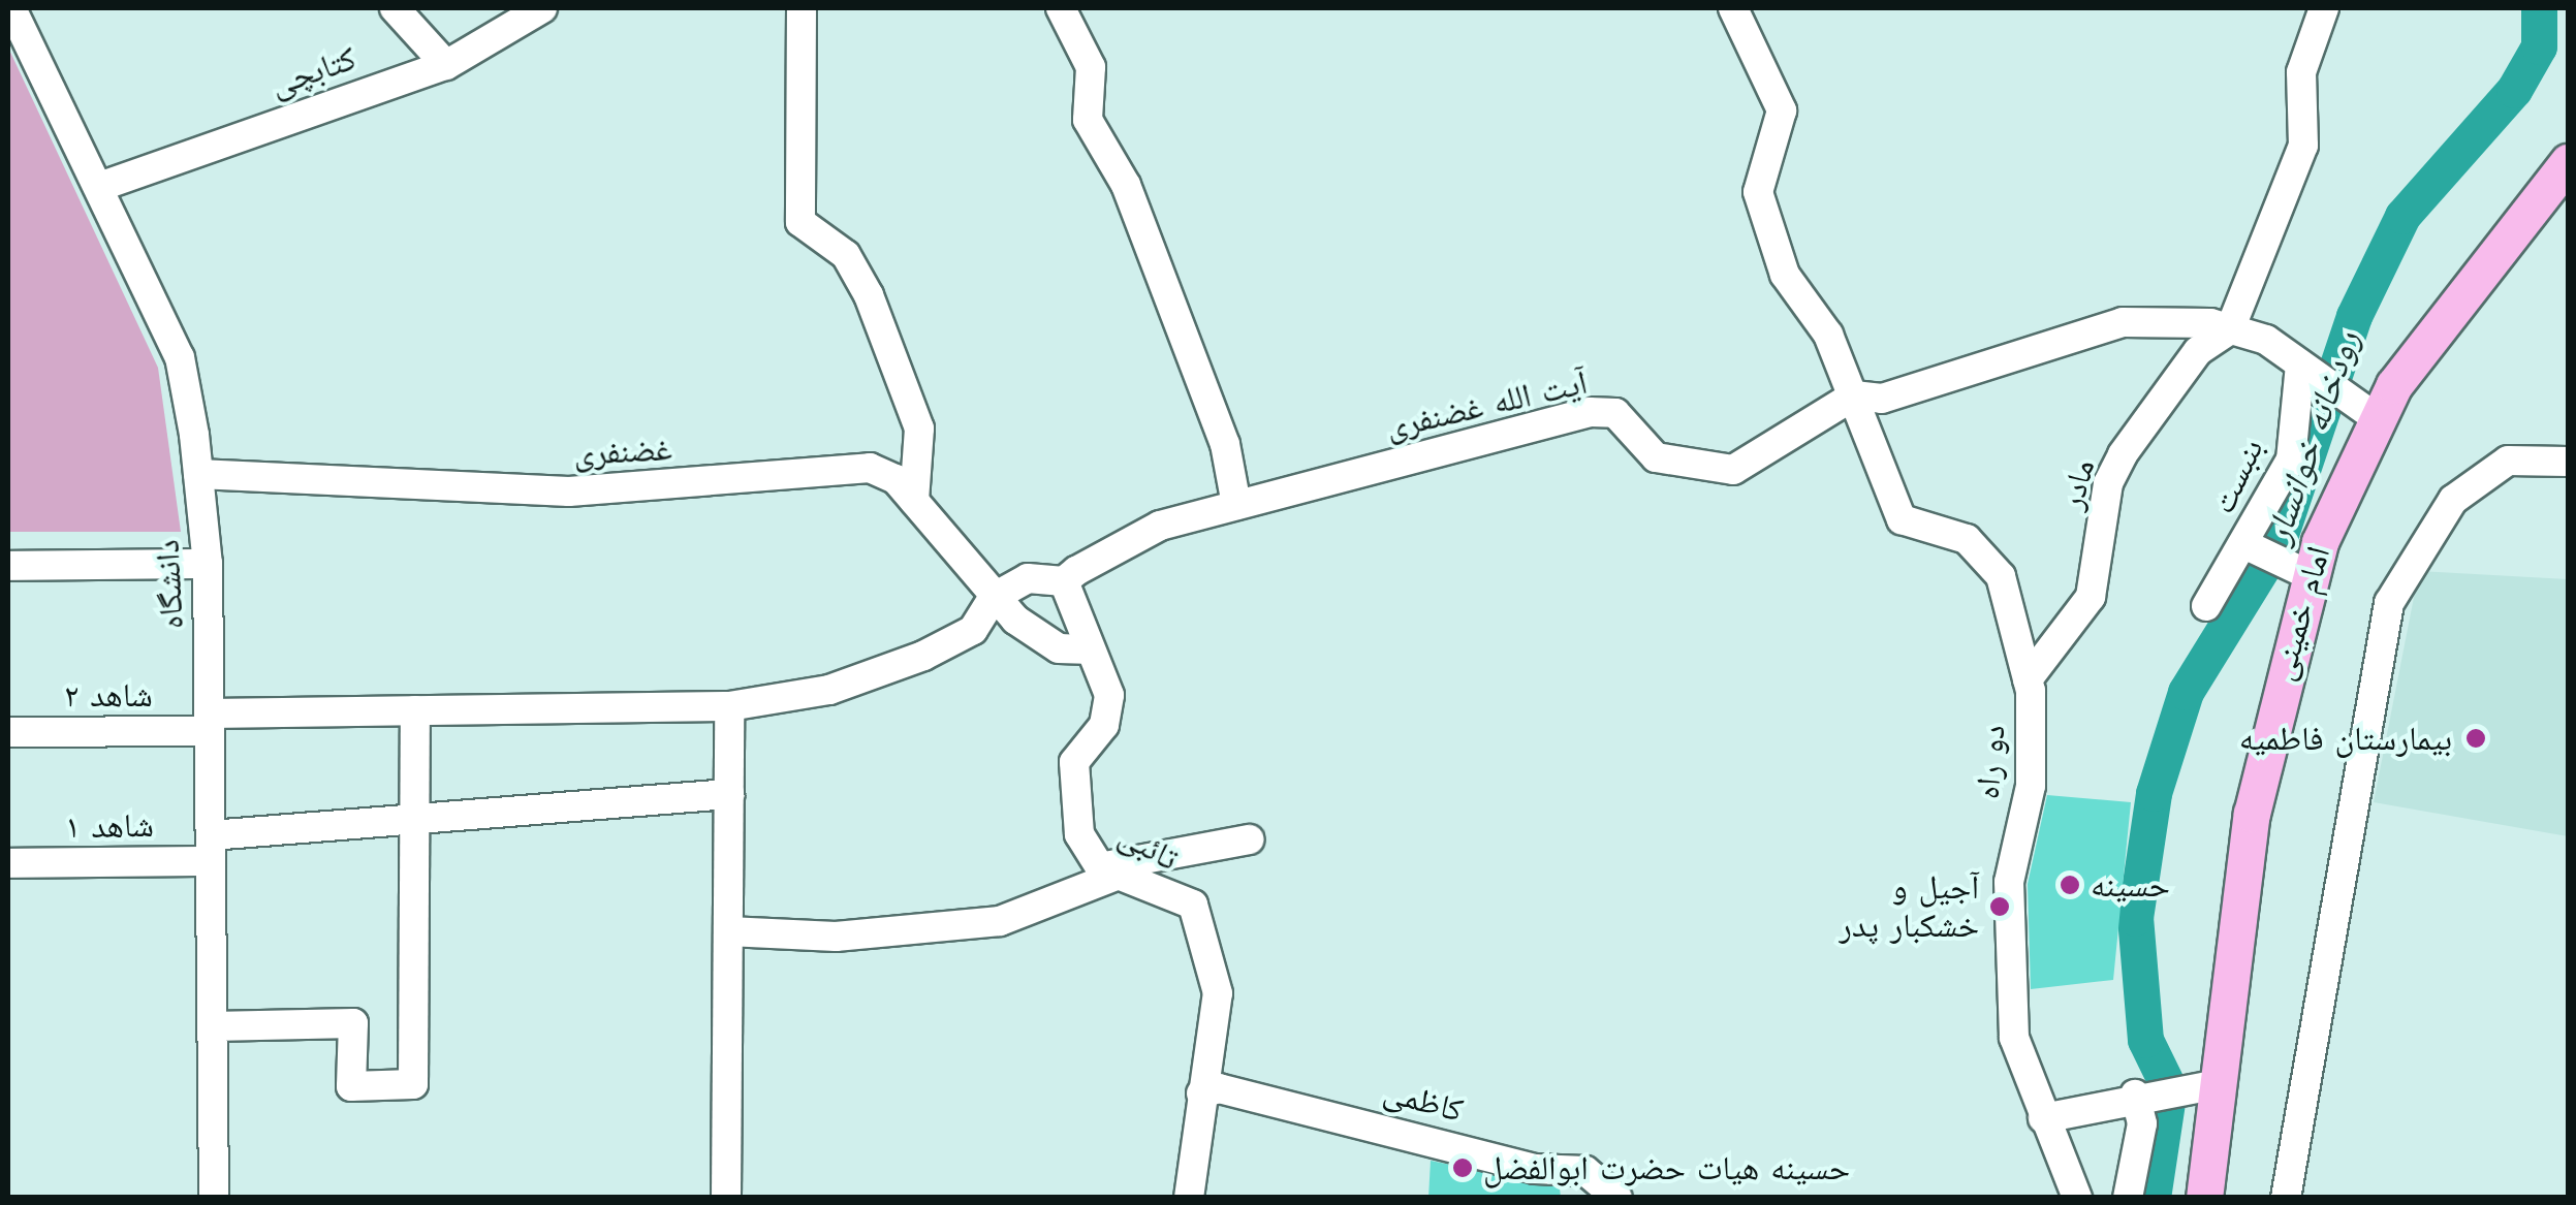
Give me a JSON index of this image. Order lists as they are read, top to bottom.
{
  "streets": {
    "main road": ["امام خمینی"],
    "street": [
      "کتابچی",
      "آیت الله غضنفری",
      "غضنفری",
      "بنبست",
      "مادر",
      "دانشگاه",
      "شاهد ۲",
      "دو راه",
      "شاهد ۱",
      "تائبی",
      "کاظمی"
    ]
  },
  "crossings": [
    ["کتابچی", "دانشگاه"],
    ["آیت الله غضنفری", "بنبست"],
    ["آیت الله غضنفری", "مادر"],
    ["آیت الله غضنفری", "امام خمینی"],
    ["آیت الله غضنفری", "دو راه"],
    ["آیت الله غضنفری", "تائبی"],
    ["غضنفری", "دانشگاه"],
    ["غضنفری", "شاهد ۲"],
    ["غضنفری", "تائبی"],
    ["مادر", "دو راه"],
    ["دانشگاه", "شاهد ۲"],
    ["دانشگاه", "شاهد ۱"],
    ["تائبی", "کاظمی"]
  ],
  "water": ["رودخانه خوانسار"],
  "places": [
    "بیمارستان فاطمیه",
    "حسینه",
    "آجیل و خشکبار پدر",
    "حسینه هیات حضرت ابوالفضل"
  ]
}
